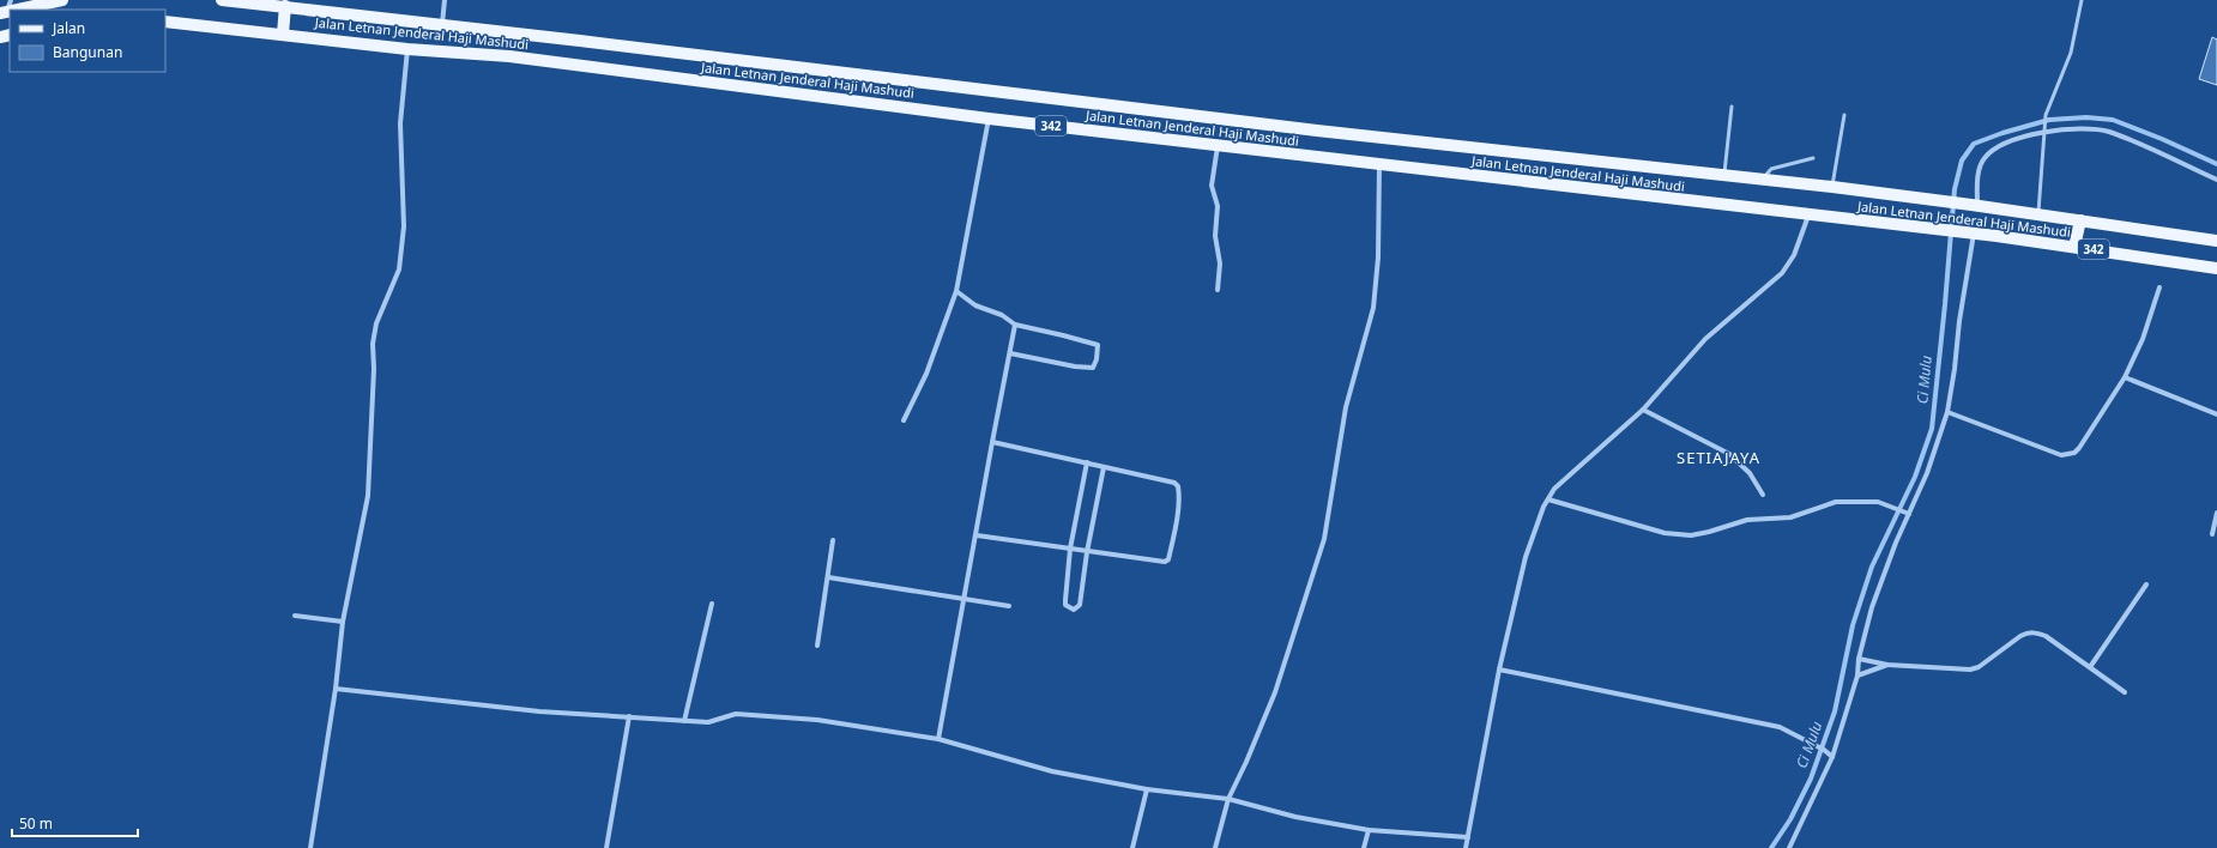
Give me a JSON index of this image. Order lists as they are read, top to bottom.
{
  "streets": {
    "main road": ["Jalan Letnan Jenderal Haji Mashudi", "342"]
  },
  "districts": ["SETIAJAYA"],
  "water": ["Ci Mulu"],
  "legend": ["Jalan", "Bangunan"],
  "scale_bar": "50 m"
}
